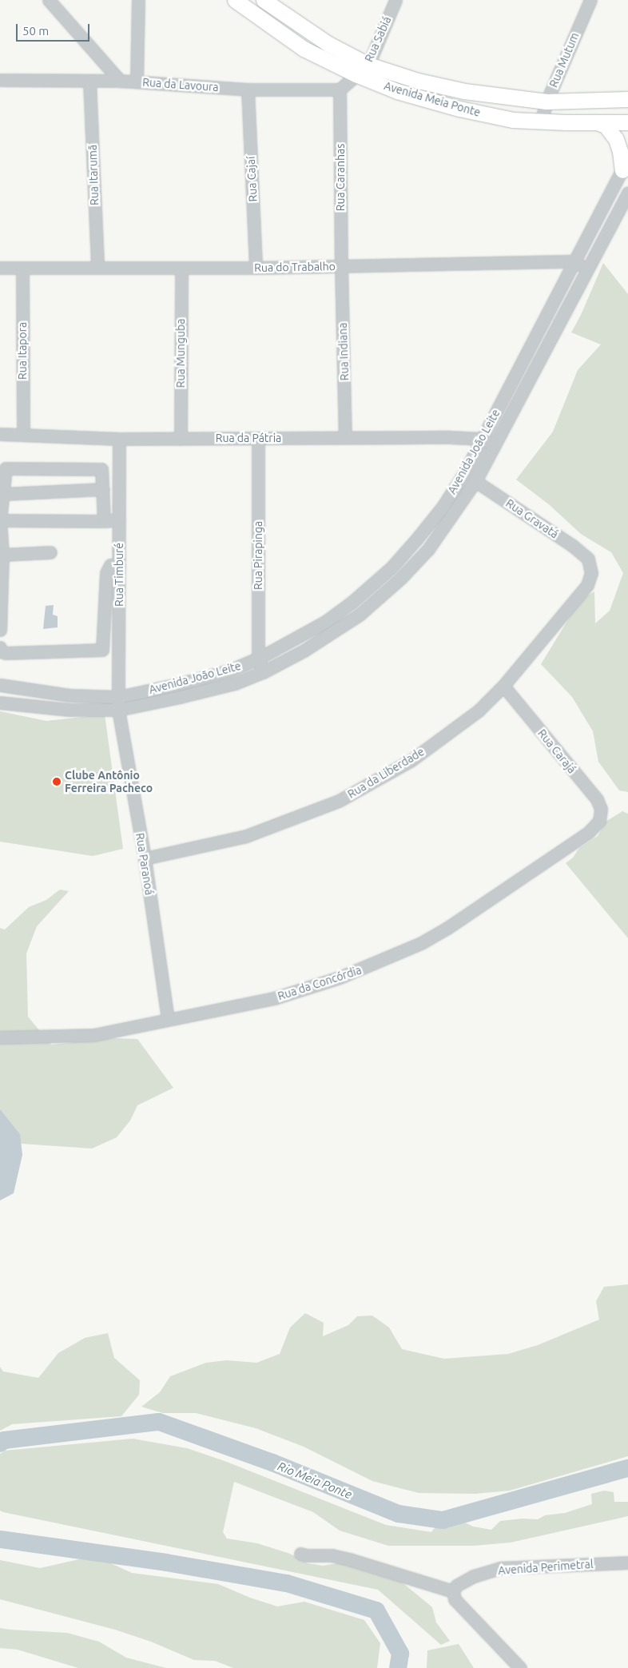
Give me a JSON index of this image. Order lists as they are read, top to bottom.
{
  "streets": {
    "main road": ["Avenida Meia Ponte"],
    "street": [
      "Rua Sabiá",
      "Rua Mutum",
      "Rua da Lavoura",
      "Rua Itarumã",
      "Rua Caranhas",
      "Rua Cajaí",
      "Rua do Trabalho",
      "Rua Itapora",
      "Rua Indiana",
      "Rua Munguba",
      "Rua da Pátria",
      "Avenida João Leite",
      "Rua Gravatá",
      "Rua Pirapinga",
      "Rua Timburé",
      "Rua Carajá",
      "Rua da Liberdade",
      "Rua Paranoá",
      "Rua da Concórdia",
      "Avenida Perimetral"
    ]
  },
  "crossings": [
    ["Rua Sabiá", "Avenida Meia Ponte"],
    ["Rua Mutum", "Avenida Meia Ponte"],
    ["Rua da Lavoura", "Rua Itarumã"],
    ["Rua da Lavoura", "Rua Caranhas"],
    ["Rua da Lavoura", "Rua Cajaí"],
    ["Rua Itarumã", "Rua do Trabalho"],
    ["Rua Caranhas", "Rua do Trabalho"],
    ["Rua Caranhas", "Rua Indiana"],
    ["Rua Cajaí", "Rua do Trabalho"],
    ["Rua do Trabalho", "Rua Itapora"],
    ["Rua do Trabalho", "Rua Indiana"],
    ["Rua do Trabalho", "Rua Munguba"],
    ["Rua do Trabalho", "Avenida João Leite"],
    ["Rua Itapora", "Rua da Pátria"],
    ["Rua Indiana", "Rua da Pátria"],
    ["Rua Munguba", "Rua da Pátria"],
    ["Rua da Pátria", "Avenida João Leite"],
    ["Rua da Pátria", "Rua Pirapinga"],
    ["Rua da Pátria", "Rua Timburé"],
    ["Avenida João Leite", "Rua Gravatá"],
    ["Avenida João Leite", "Rua Pirapinga"],
    ["Avenida João Leite", "Rua Timburé"],
    ["Avenida João Leite", "Rua Paranoá"],
    ["Rua Gravatá", "Rua da Liberdade"],
    ["Rua Timburé", "Rua Paranoá"],
    ["Rua Carajá", "Rua da Liberdade"],
    ["Rua Carajá", "Rua da Concórdia"],
    ["Rua da Liberdade", "Rua Paranoá"],
    ["Rua Paranoá", "Rua da Concórdia"]
  ],
  "water": ["Rio Meia Ponte"],
  "places": ["Clube Antônio Ferreira Pacheco"],
  "scale_bar": "50 m"
}
